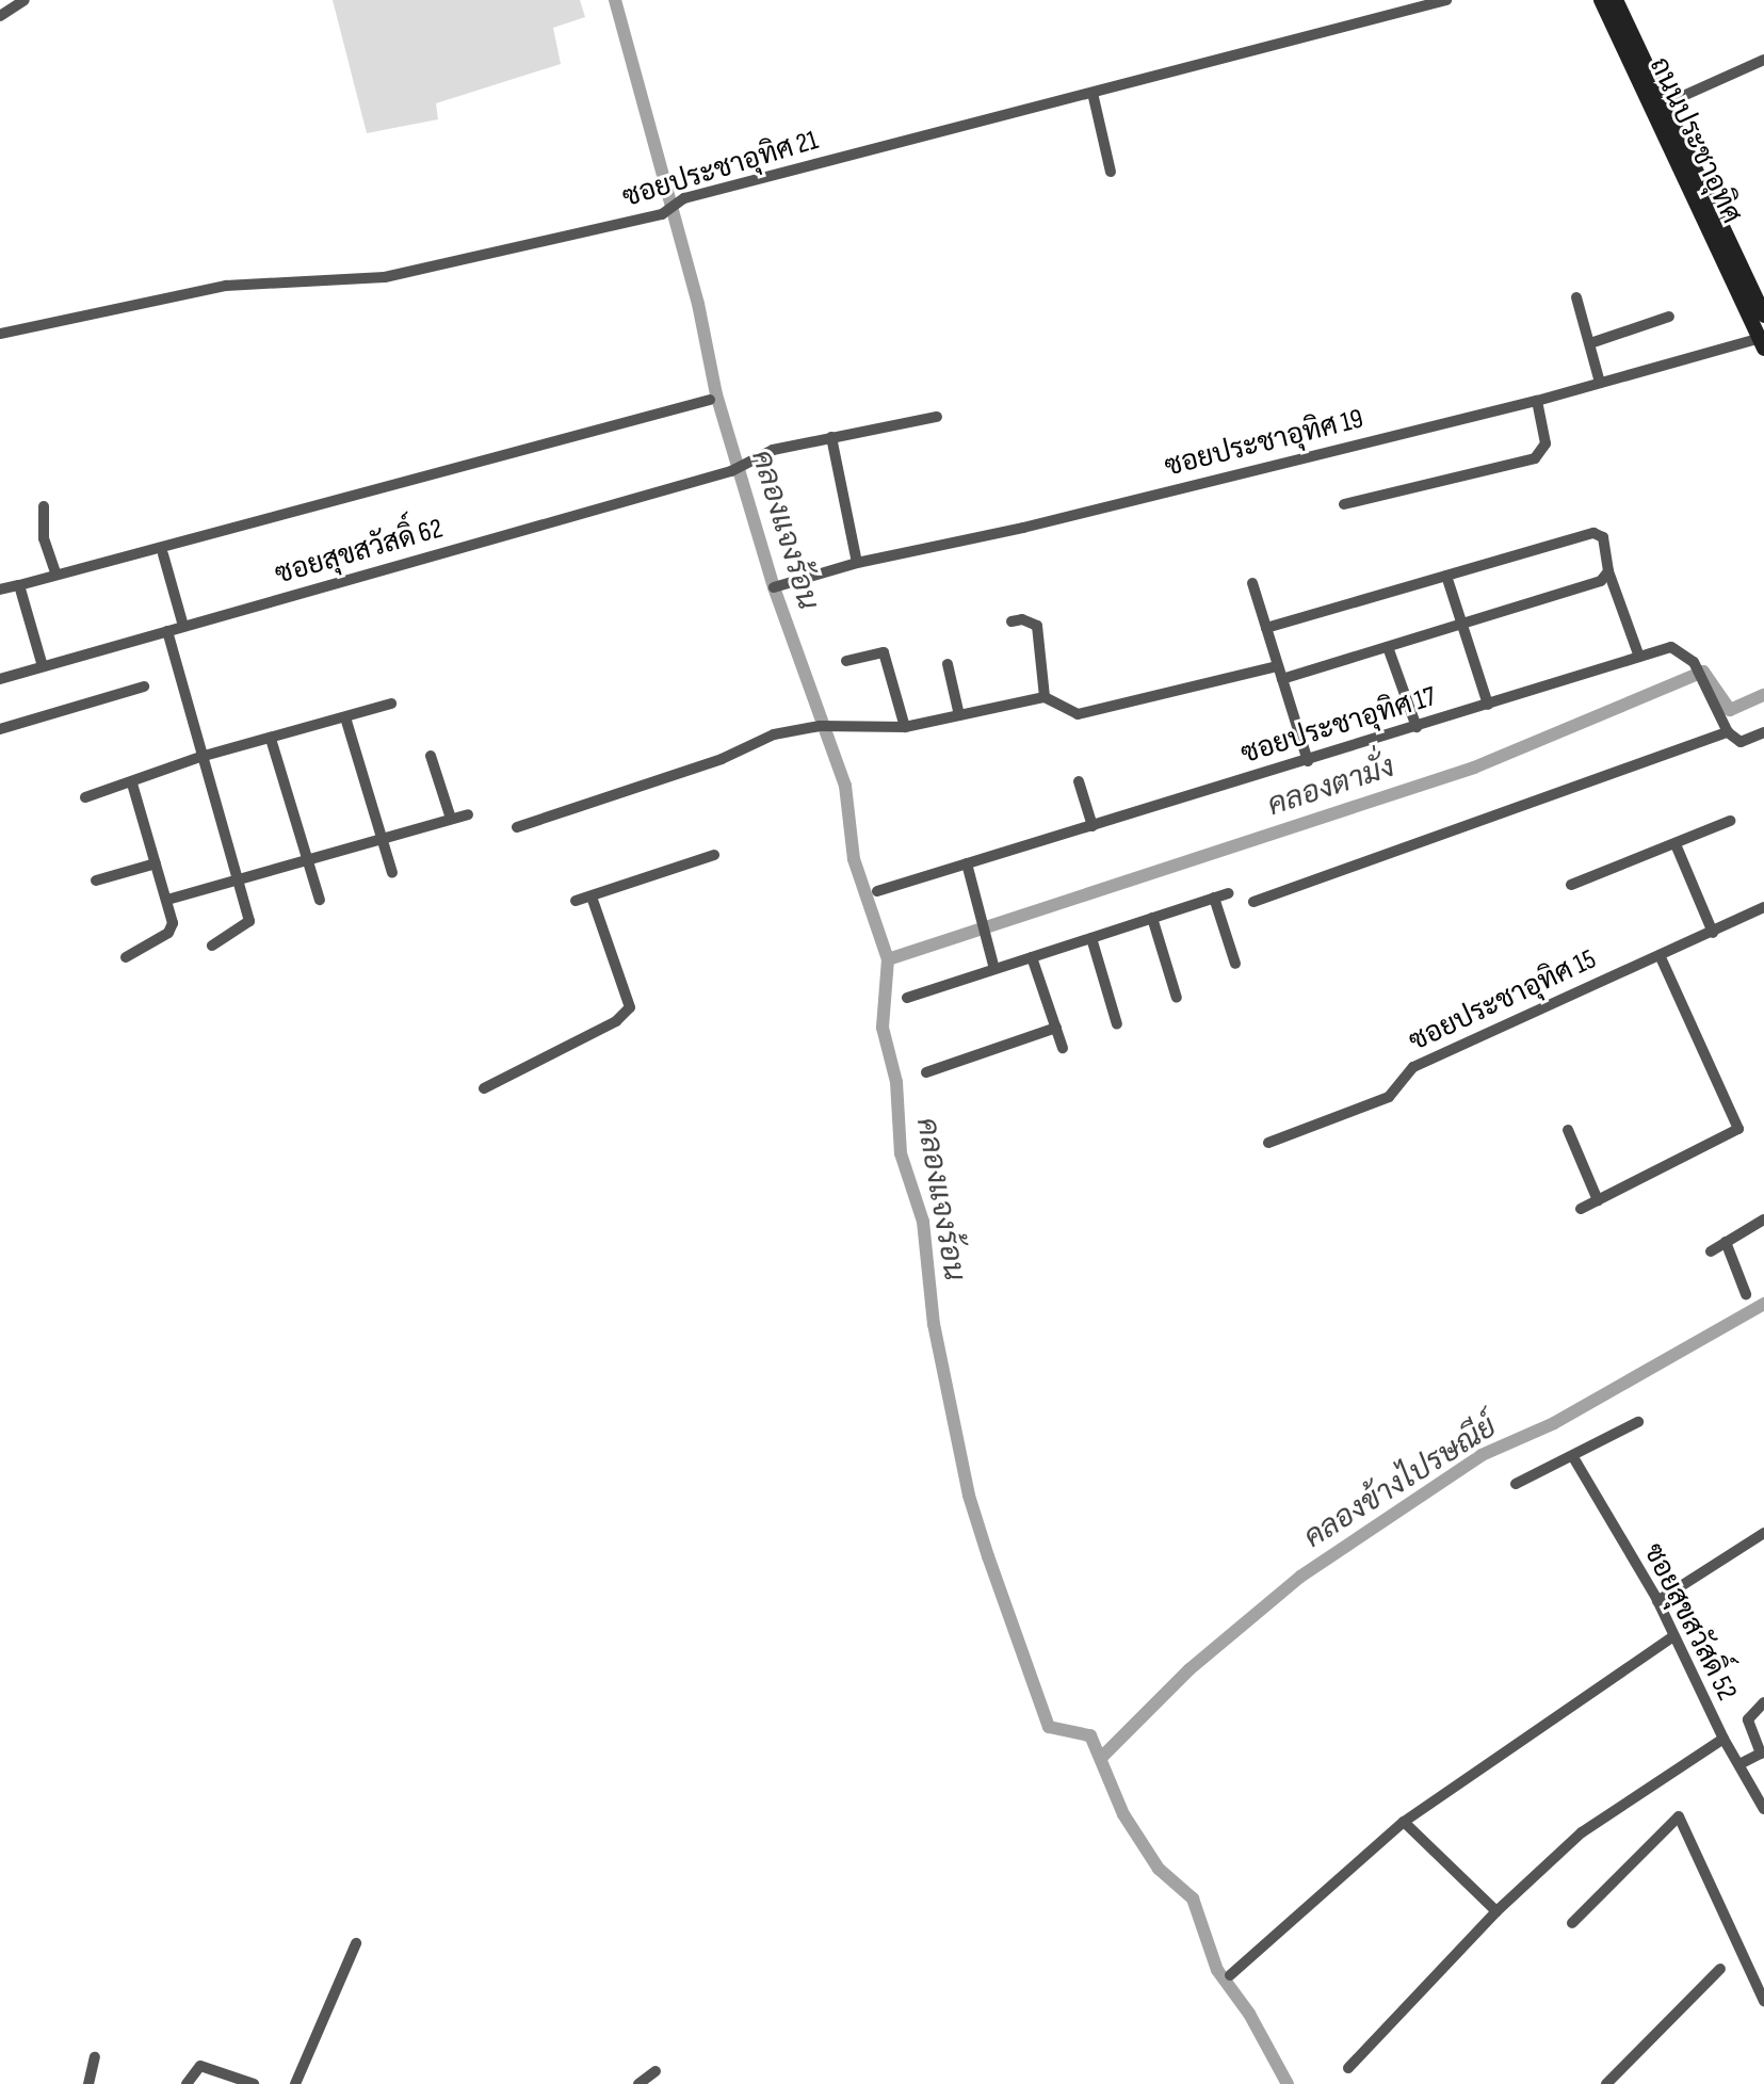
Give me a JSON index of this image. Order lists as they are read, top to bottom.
{
  "streets": {
    "main road": ["ถนนประชาอุทิศ"],
    "street": [
      "ซอยประชาอุทิศ 21",
      "ซอยประชาอุทิศ 19",
      "ซอยสุขสวัสดิ์ 62",
      "ซอยประชาอุทิศ 17",
      "ซอยประชาอุทิศ 15",
      "ซอยสุขสวัสดิ์ 52"
    ]
  },
  "crossings": [
    ["ถนนประชาอุทิศ", "ซอยประชาอุทิศ 19"]
  ],
  "water": ["คลองแจงร้อน", "คลองตามั่ง", "คลองข้างไปรษณีย์"]
}
